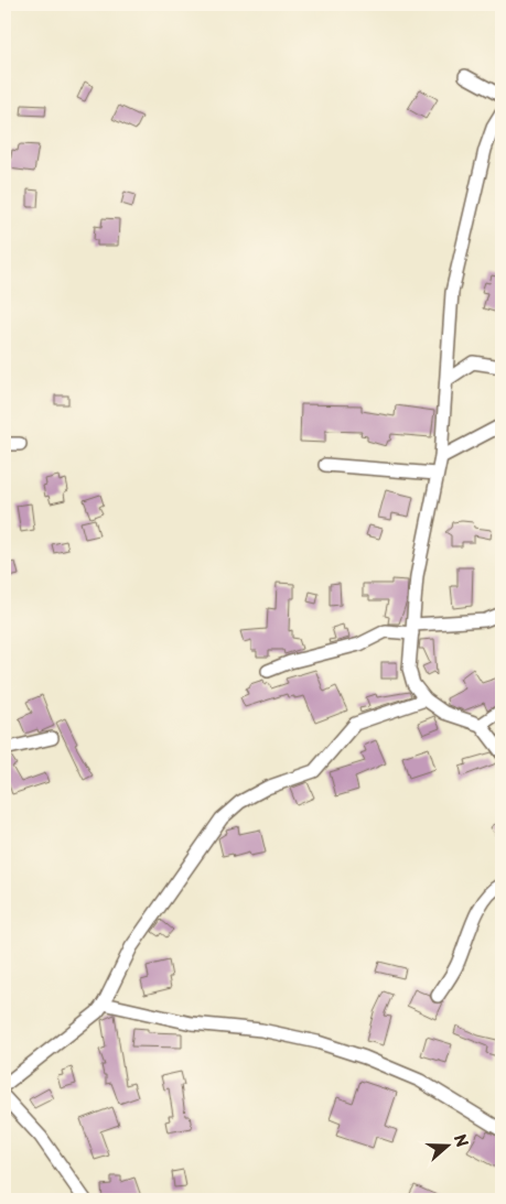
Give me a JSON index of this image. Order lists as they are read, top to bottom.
{
  "north": "right"
}
